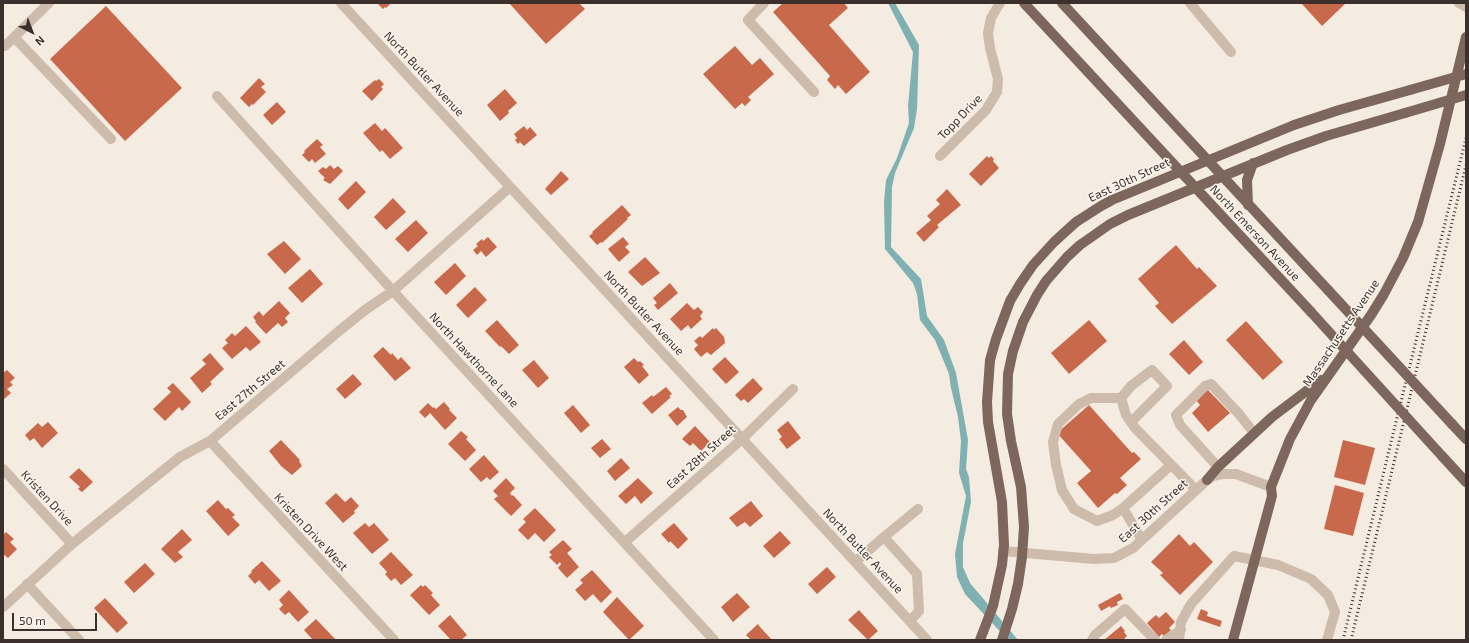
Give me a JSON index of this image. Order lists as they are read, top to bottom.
{
  "streets": {
    "main road": ["East 30th Street", "North Emerson Avenue", "Massachusetts Avenue"],
    "street": [
      "North Butler Avenue",
      "Topp Drive",
      "North Hawthorne Lane",
      "East 27th Street",
      "East 28th Street",
      "Kristen Drive",
      "Kristen Drive West"
    ]
  },
  "crossings": [
    ["North Butler Avenue", "East 27th Street"],
    ["North Butler Avenue", "East 28th Street"],
    ["East 30th Street", "North Emerson Avenue"],
    ["East 30th Street", "Massachusetts Avenue"],
    ["North Hawthorne Lane", "East 27th Street"],
    ["North Hawthorne Lane", "East 28th Street"],
    ["East 27th Street", "Kristen Drive"],
    ["East 27th Street", "Kristen Drive West"]
  ],
  "scale_bar": "50 m",
  "north": "bottom right"
}
